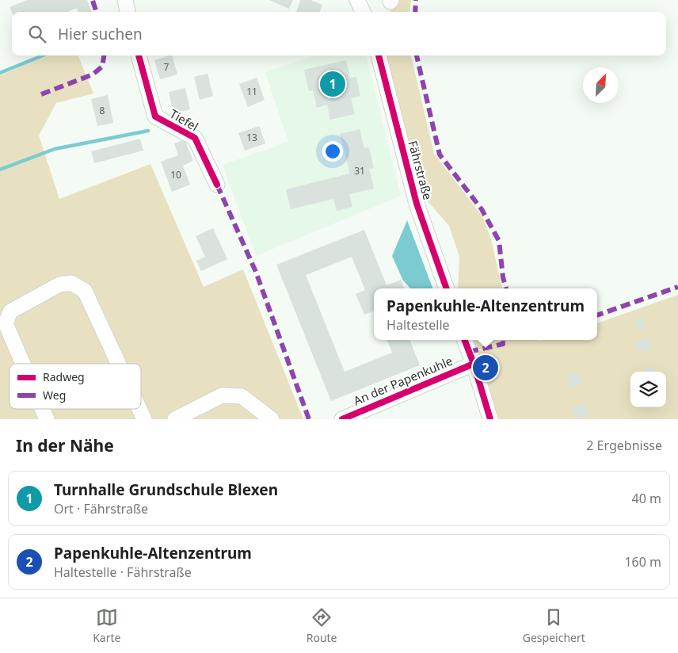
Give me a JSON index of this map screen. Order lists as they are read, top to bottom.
{
  "streets": {
    "street": ["Tiefel", "Fährstraße", "An der Papenkuhle"]
  },
  "house_numbers": [
    "7",
    "11",
    "8",
    "13",
    "31",
    "10"
  ],
  "legend": ["Radweg", "Weg"],
  "north": "top right",
  "page": {
    "search": "Hier suchen",
    "pins": ["1", "2"],
    "popup": ["Papenkuhle-Altenzentrum", "Haltestelle"],
    "heading": ["In der Nähe", "2 Ergebnisse"],
    "list": [
      {
        "mark": "1",
        "name": "Turnhalle Grundschule Blexen",
        "note": "Ort · Fährstraße",
        "value": "40 m"
      },
      {
        "mark": "2",
        "name": "Papenkuhle-Altenzentrum",
        "note": "Haltestelle · Fährstraße",
        "value": "160 m"
      }
    ],
    "nav": ["Karte", "Route", "Gespeichert"]
  }
}
